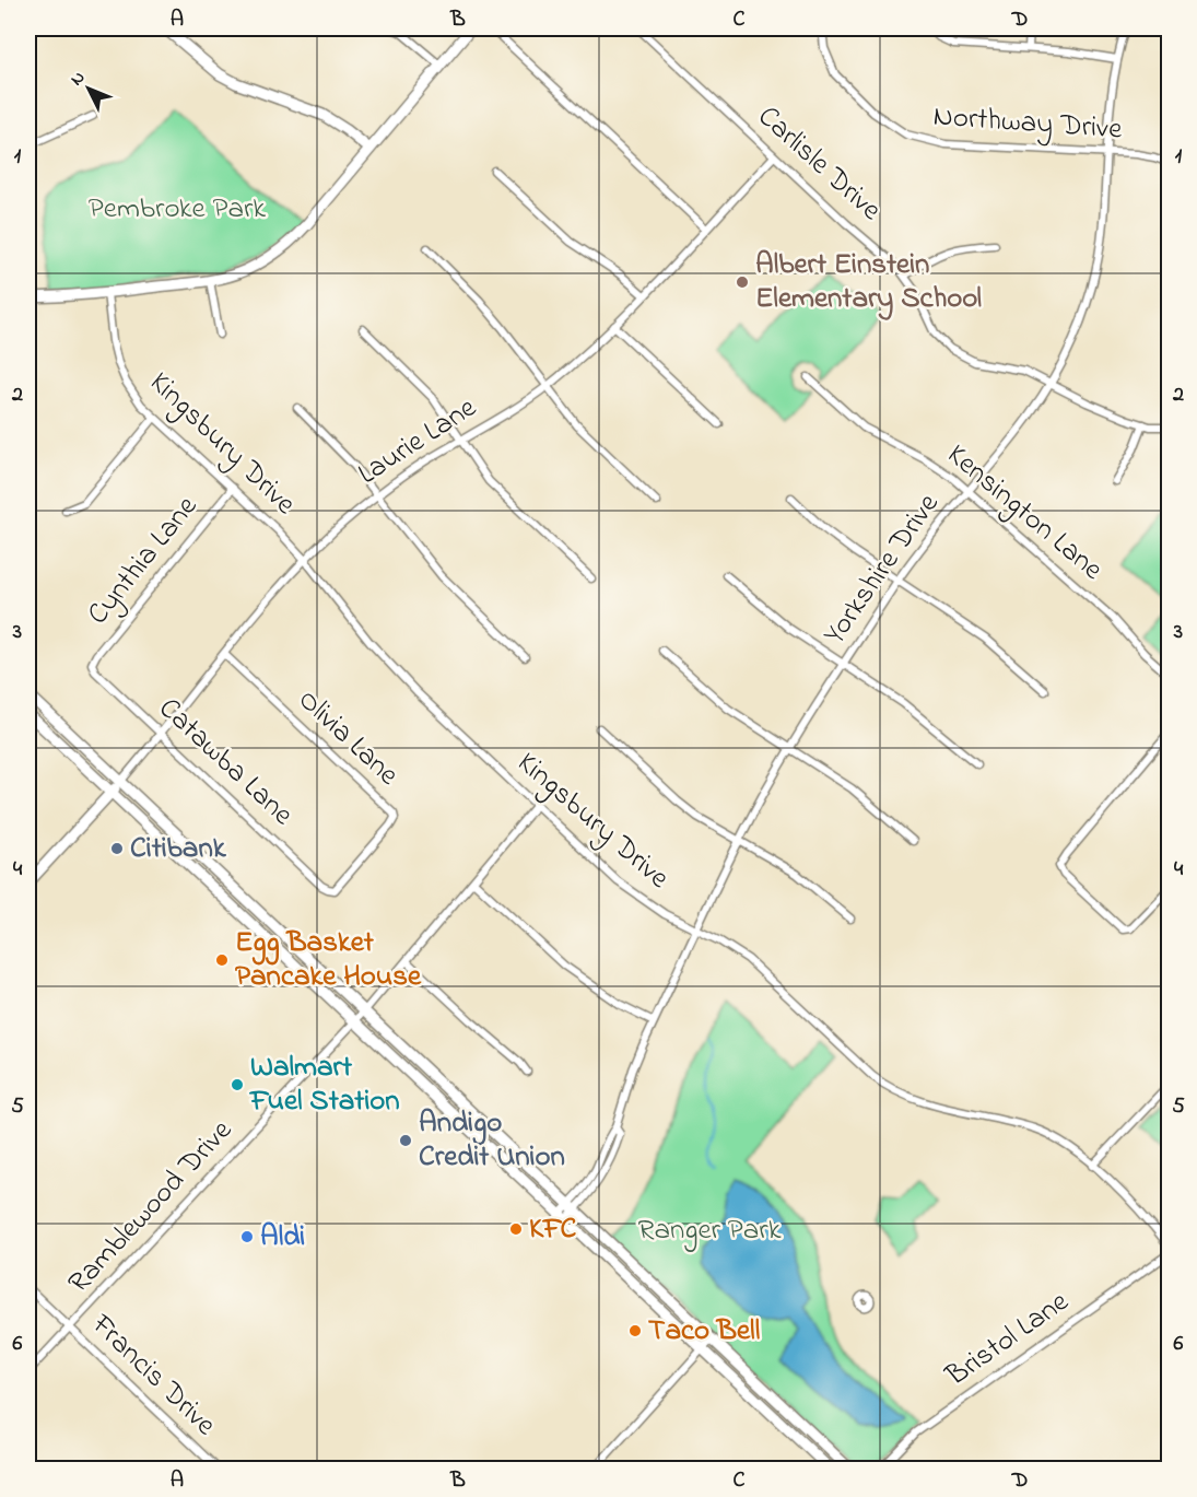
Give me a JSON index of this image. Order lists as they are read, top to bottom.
{
  "streets": {
    "main road": ["Laurie Lane"],
    "street": [
      "Northway Drive",
      "Carlisle Drive",
      "Kingsbury Drive",
      "Kensington Lane",
      "Cynthia Lane",
      "Yorkshire Drive",
      "Olivia Lane",
      "Catawba Lane",
      "Ramblewood Drive",
      "Bristol Lane",
      "Francis Drive"
    ]
  },
  "crossings": [
    ["Northway Drive", "Yorkshire Drive"],
    ["Carlisle Drive", "Laurie Lane"],
    ["Carlisle Drive", "Yorkshire Drive"],
    ["Laurie Lane", "Kingsbury Drive"],
    ["Laurie Lane", "Olivia Lane"],
    ["Laurie Lane", "Catawba Lane"],
    ["Kingsbury Drive", "Cynthia Lane"],
    ["Kingsbury Drive", "Yorkshire Drive"],
    ["Kingsbury Drive", "Ramblewood Drive"],
    ["Kensington Lane", "Yorkshire Drive"],
    ["Cynthia Lane", "Catawba Lane"],
    ["Olivia Lane", "Catawba Lane"],
    ["Ramblewood Drive", "Francis Drive"]
  ],
  "parks": ["Pembroke Park", "Ranger Park"],
  "places": [
    "Albert Einstein Elementary School",
    "Citibank",
    "Egg Basket Pancake House",
    "Walmart Fuel Station",
    "Andigo Credit Union",
    "KFC",
    "Aldi",
    "Taco Bell"
  ],
  "north": "top left",
  "grid": {
    "columns": [
      "A",
      "B",
      "C",
      "D"
    ],
    "rows": [
      "1",
      "2",
      "3",
      "4",
      "5",
      "6"
    ]
  }
}
